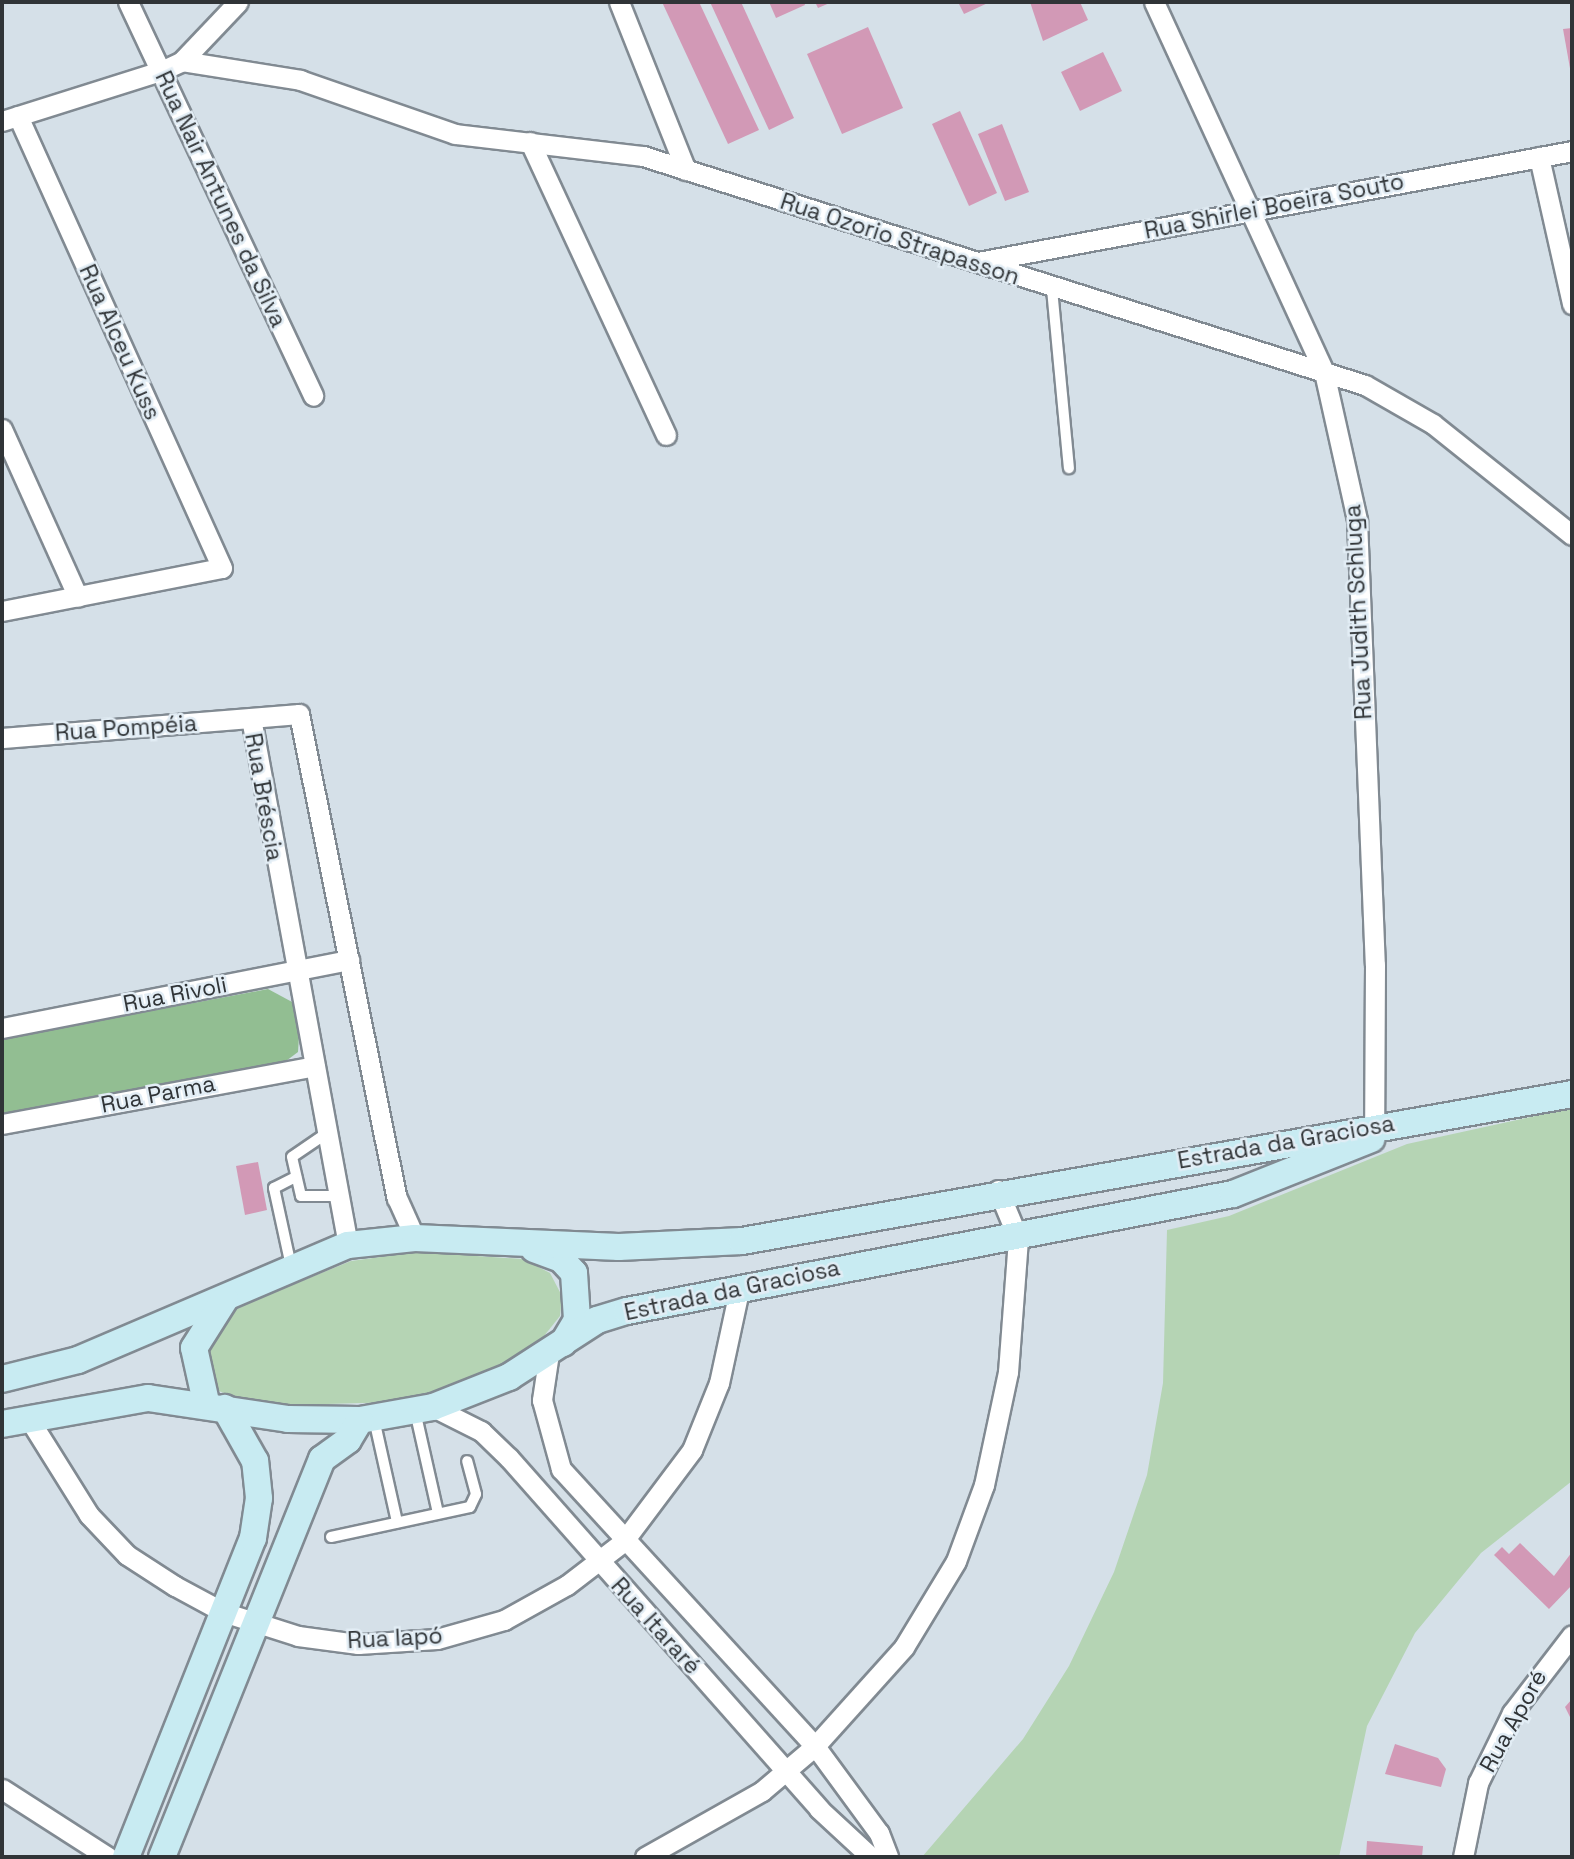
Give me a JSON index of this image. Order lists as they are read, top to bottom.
{
  "streets": {
    "main road": ["Estrada da Graciosa"],
    "street": [
      "Rua Nair Antunes da Silva",
      "Rua Shirlei Boeira Souto",
      "Rua Ozorio Strapasson",
      "Rua Alceu Kuss",
      "Rua Judith Schluga",
      "Rua Pompéia",
      "Rua Bréscia",
      "Rua Rivoli",
      "Rua Parma",
      "Rua Itararé",
      "Rua Iapó",
      "Rua Aporé"
    ]
  },
  "crossings": [
    ["Rua Shirlei Boeira Souto", "Rua Ozorio Strapasson"],
    ["Rua Shirlei Boeira Souto", "Rua Judith Schluga"],
    ["Rua Ozorio Strapasson", "Rua Judith Schluga"],
    ["Rua Judith Schluga", "Estrada da Graciosa"],
    ["Rua Pompéia", "Rua Bréscia"],
    ["Rua Bréscia", "Rua Rivoli"],
    ["Rua Bréscia", "Rua Parma"],
    ["Rua Bréscia", "Estrada da Graciosa"],
    ["Estrada da Graciosa", "Rua Itararé"],
    ["Estrada da Graciosa", "Rua Iapó"],
    ["Rua Itararé", "Rua Iapó"]
  ]
}
